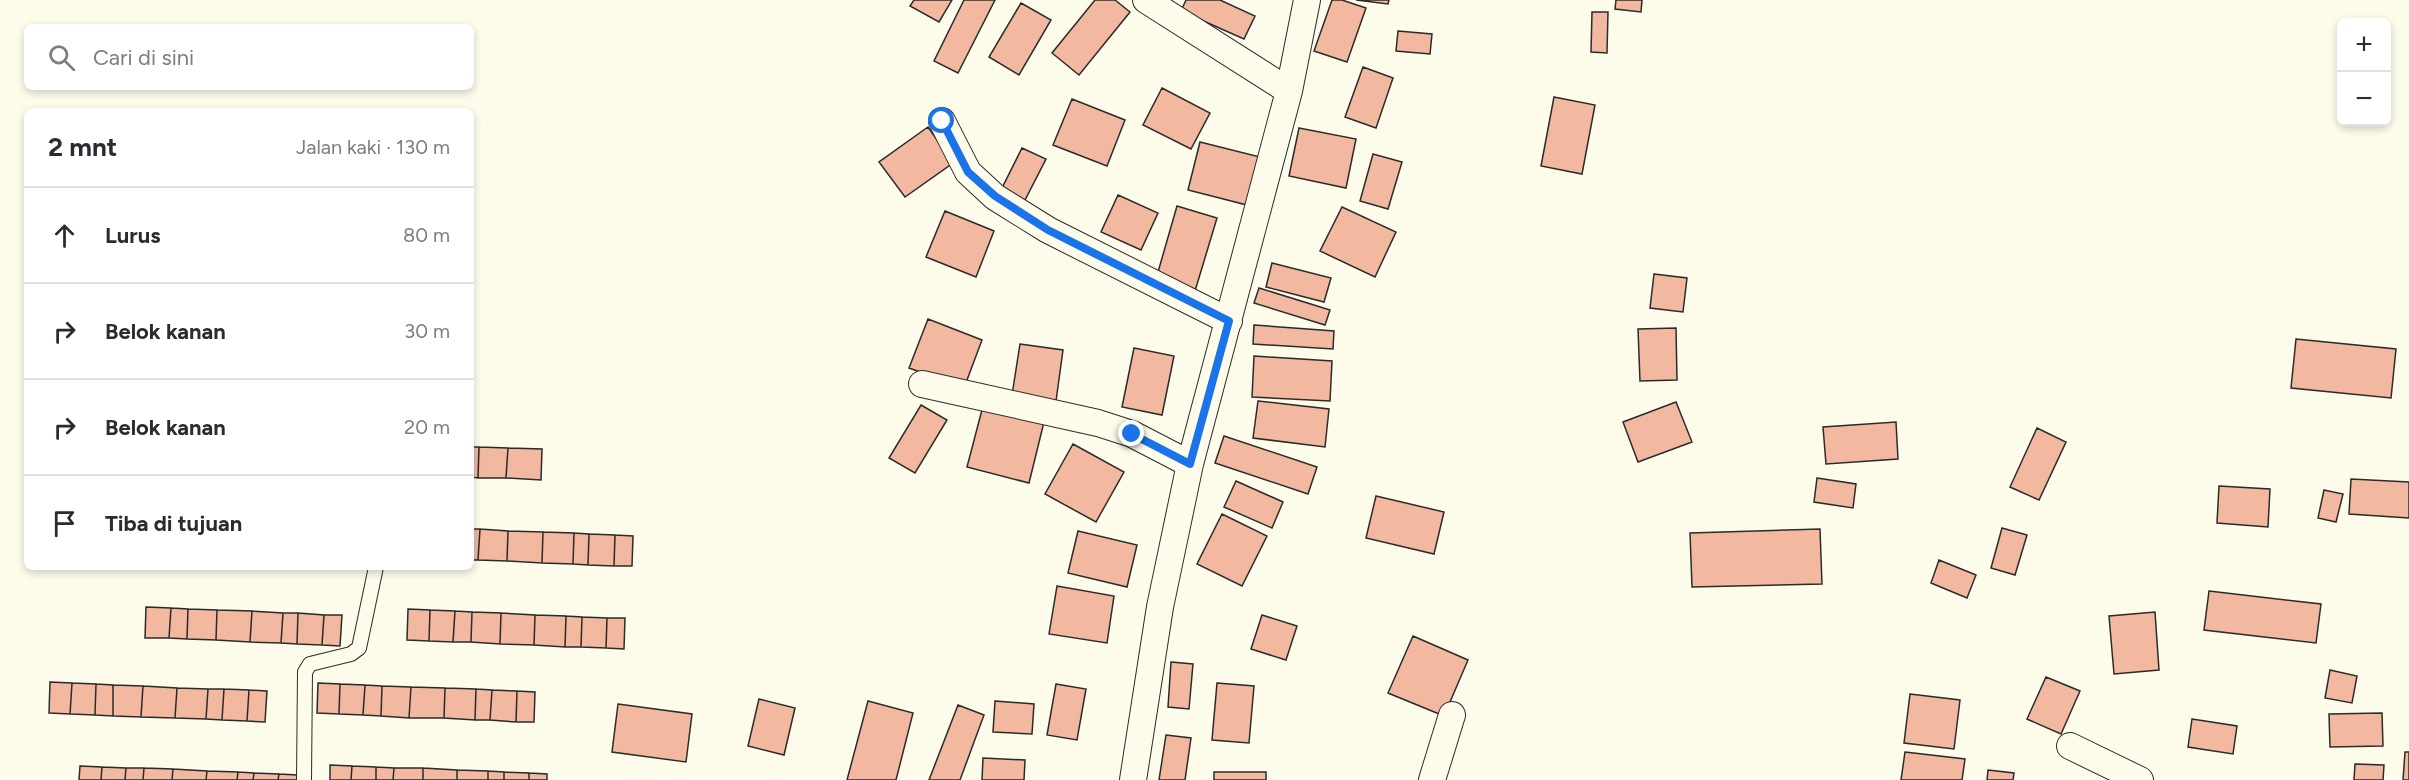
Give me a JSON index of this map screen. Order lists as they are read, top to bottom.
{
  "page": {
    "map_buttons": ["+", "−"],
    "search": "Cari di sini",
    "heading": ["2 mnt", "Jalan kaki · 130 m"],
    "list": [
      ["Lurus", "80 m"],
      ["Belok kanan", "30 m"],
      ["Belok kanan", "20 m"],
      "Tiba di tujuan"
    ]
  }
}
